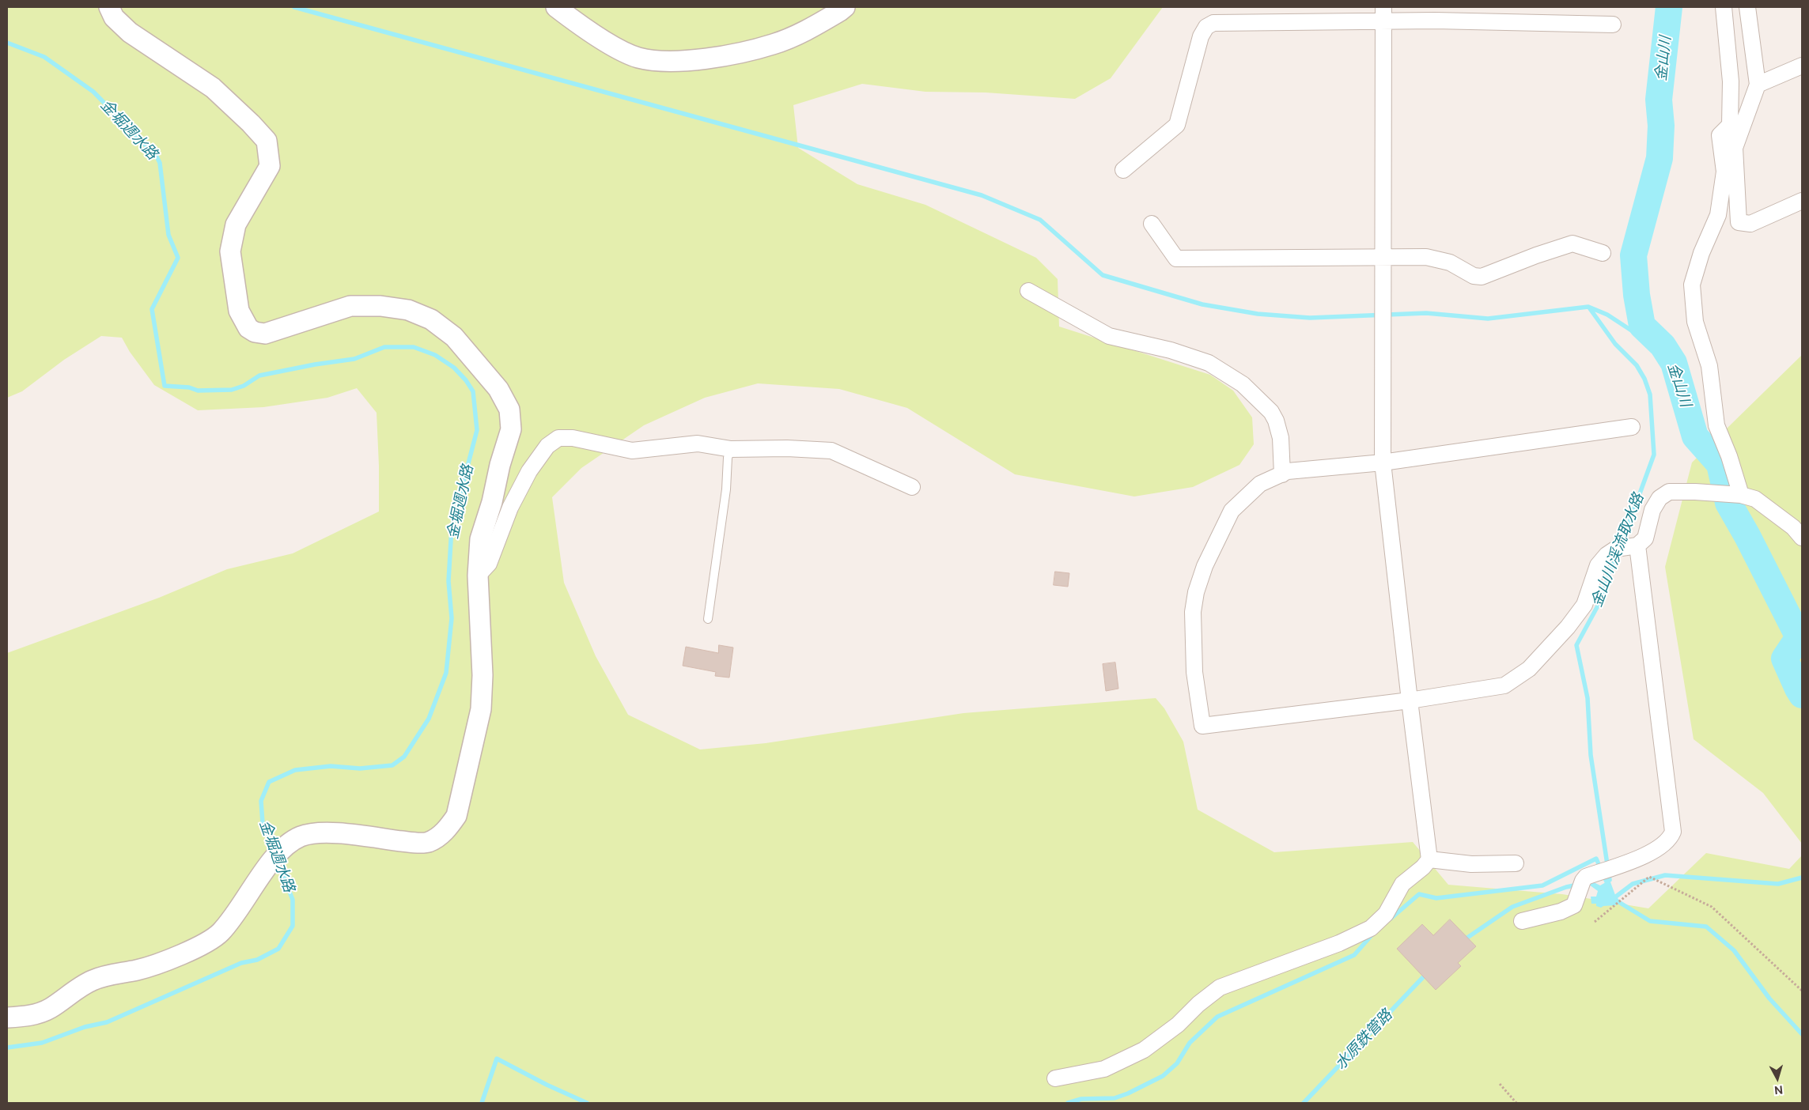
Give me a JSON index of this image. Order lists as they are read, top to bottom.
{
  "water": [
    "金山川",
    "金堀週水路",
    "金山川渓流取水路",
    "水原鉄管路"
  ],
  "north": "bottom"
}
